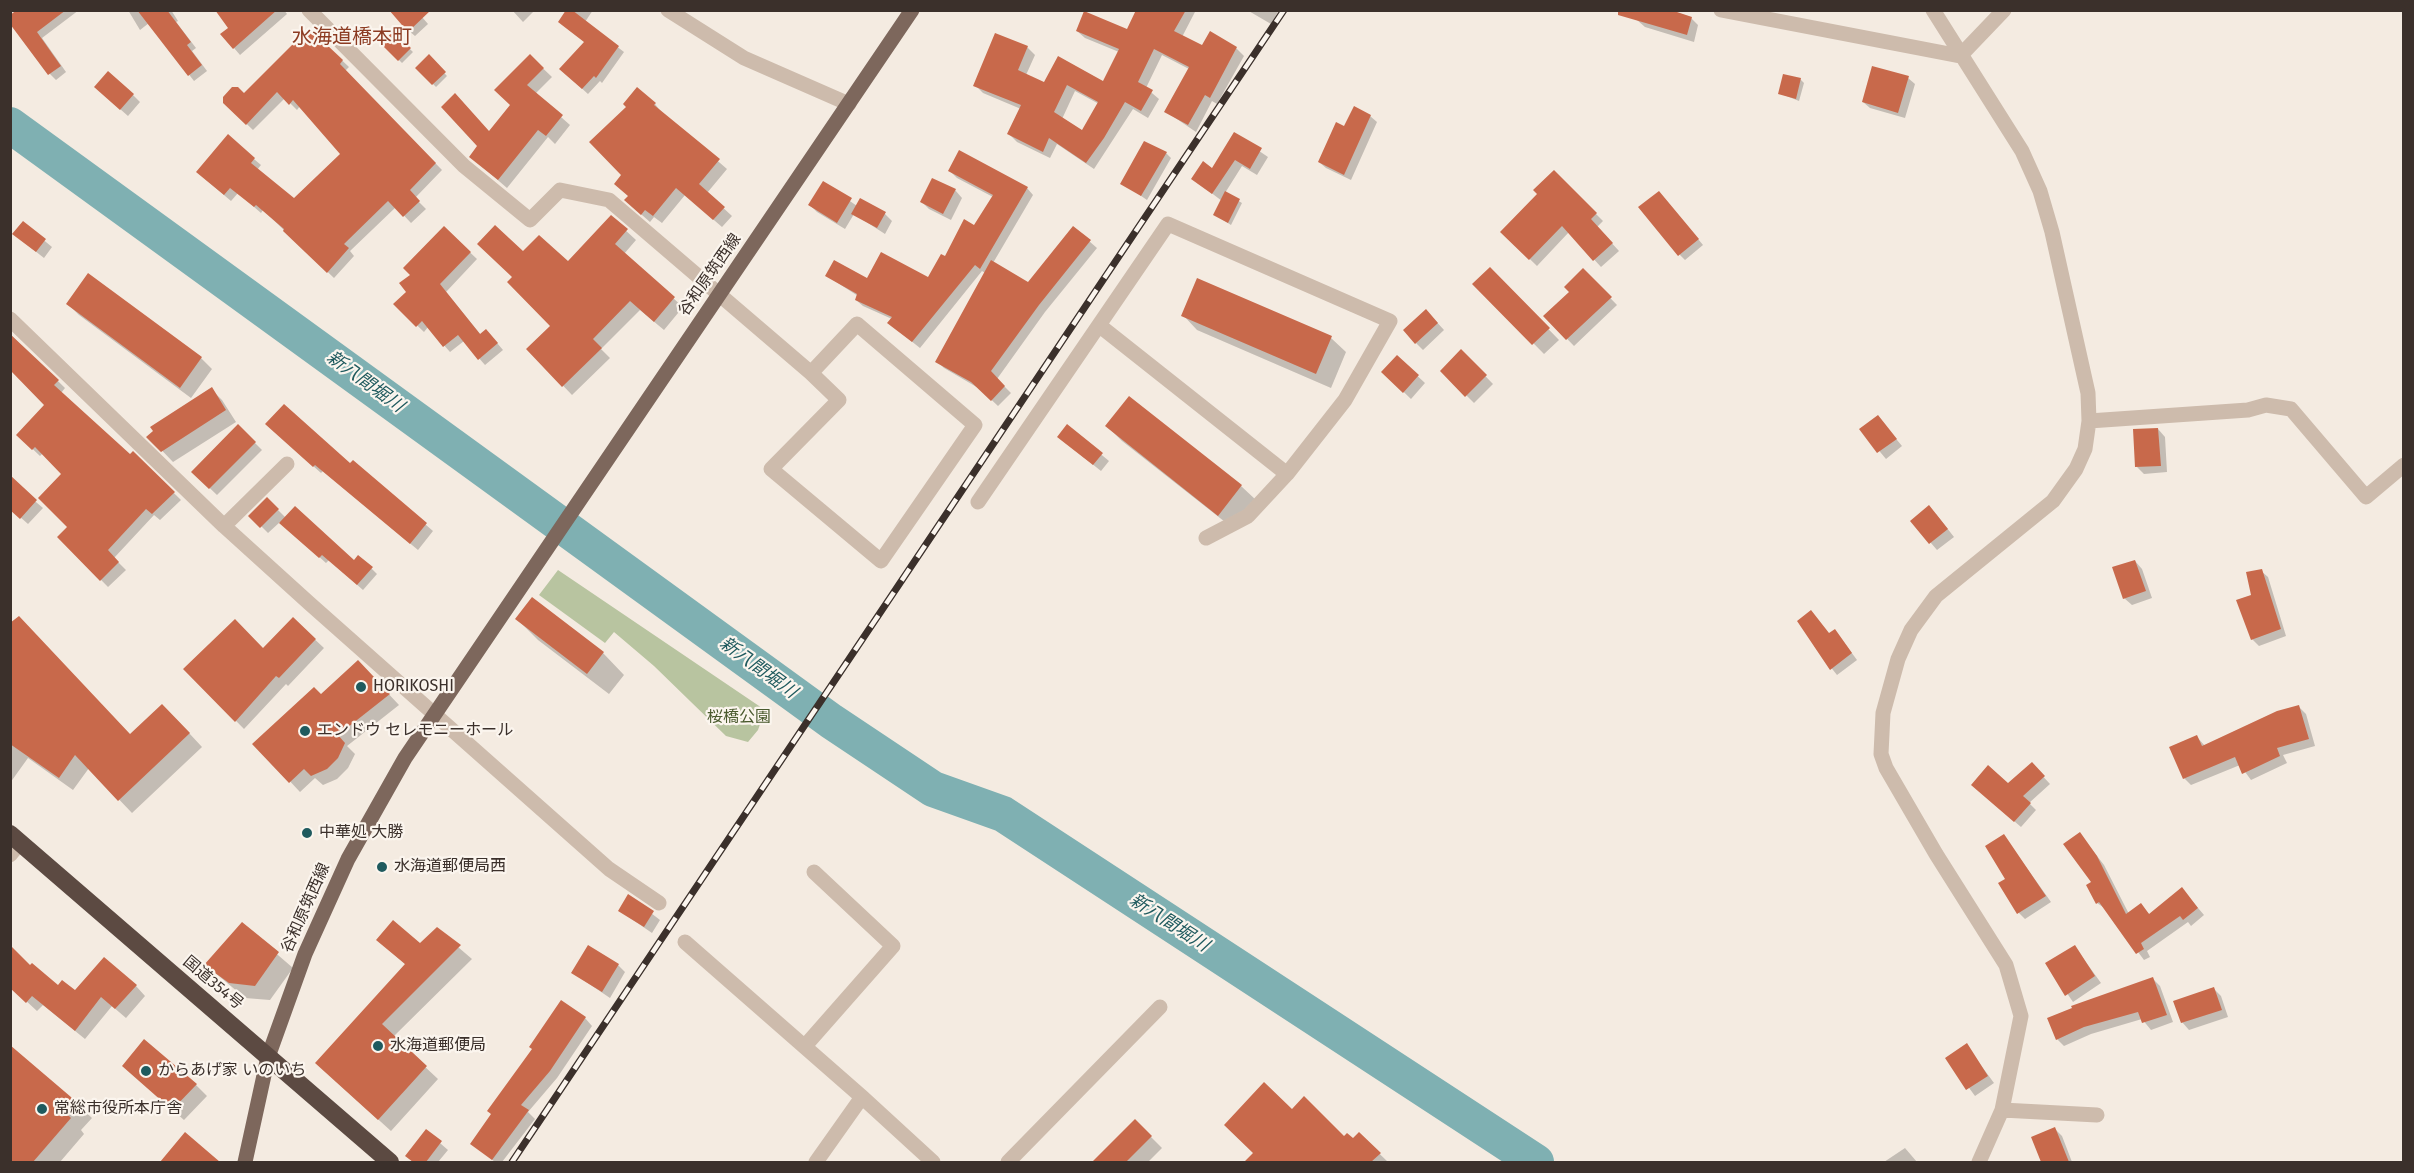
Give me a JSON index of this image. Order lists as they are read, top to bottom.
{
  "streets": {
    "highway": ["国道354号"],
    "main road": ["谷和原筑西線"]
  },
  "crossings": [
    ["谷和原筑西線", "国道354号"]
  ],
  "districts": ["水海道橋本町"],
  "water": ["新八間堀川"],
  "parks": ["桜橋公園"],
  "places": [
    "HORIKOSHI",
    "エンドウ セレモニーホール",
    "中華処 大勝",
    "水海道郵便局西",
    "水海道郵便局",
    "からあげ家 いのいち",
    "常総市役所本庁舎"
  ]
}
